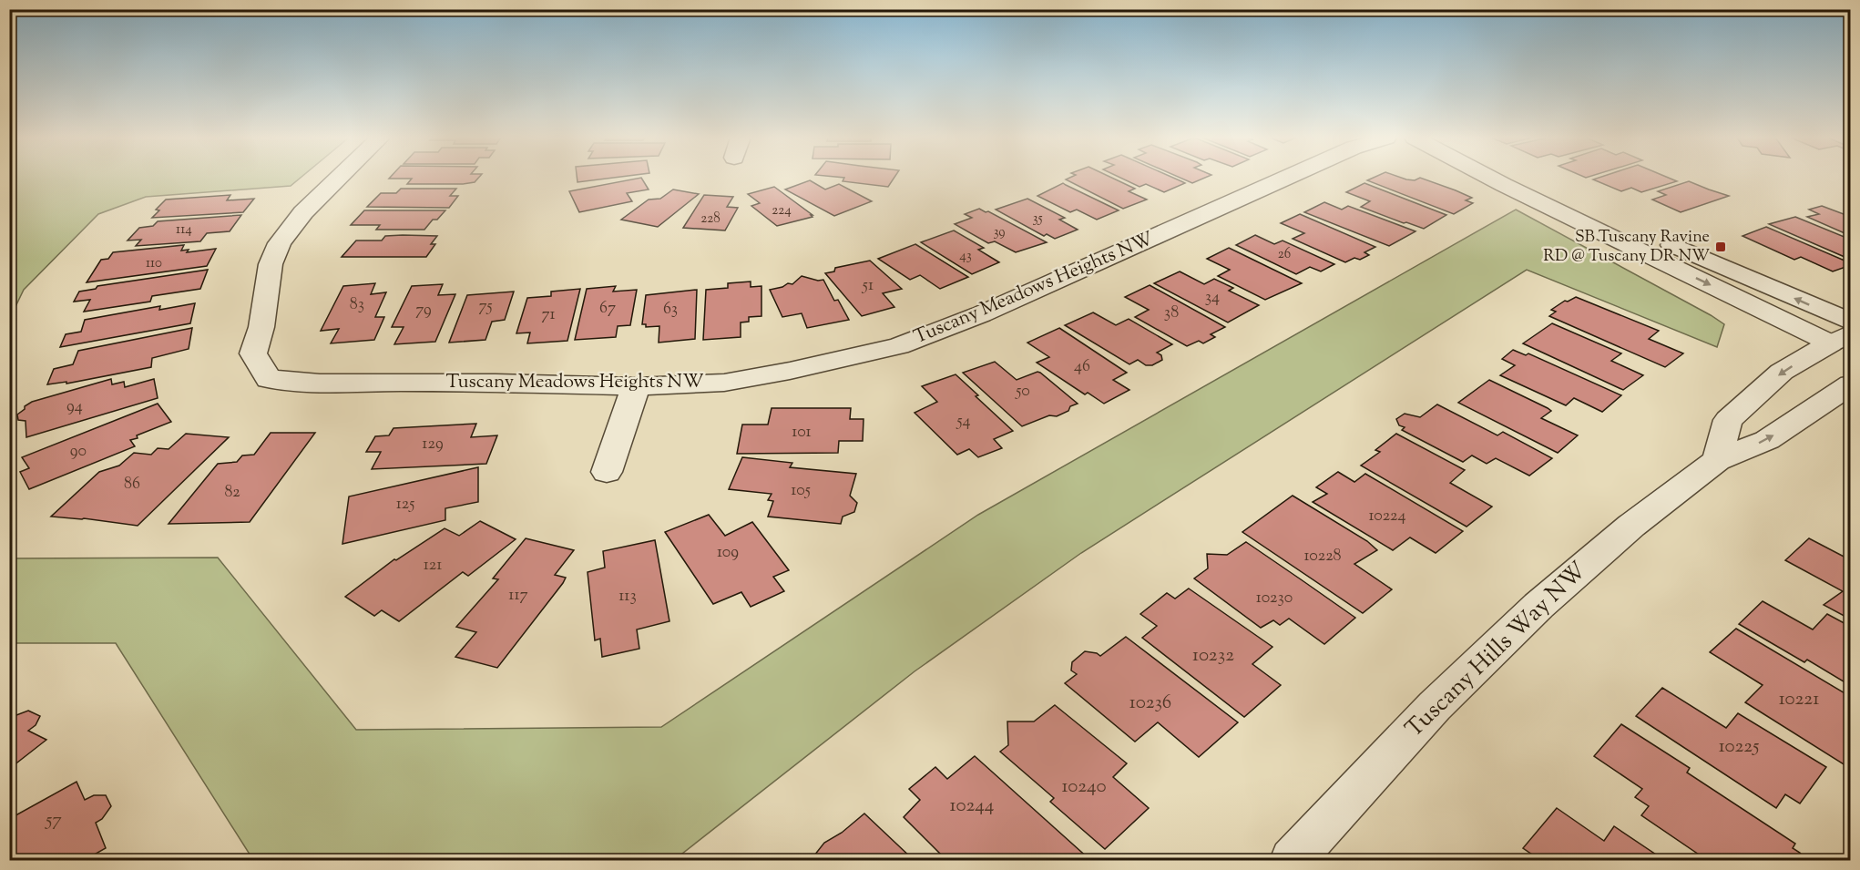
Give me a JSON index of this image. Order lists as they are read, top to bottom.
{
  "streets": {
    "street": ["Tuscany Meadows Heights NW", "Tuscany Hills Way NW"]
  },
  "places": {
    "transit": ["SB Tuscany Ravine RD @ Tuscany DR NW"]
  },
  "house_numbers": [
    "224",
    "228",
    "35",
    "114",
    "39",
    "26",
    "43",
    "110",
    "51",
    "34",
    "83",
    "75",
    "67",
    "63",
    "79",
    "38",
    "71",
    "46",
    "50",
    "94",
    "54",
    "101",
    "129",
    "90",
    "86",
    "105",
    "82",
    "125",
    "10224",
    "109",
    "10228",
    "121",
    "117",
    "113",
    "10230",
    "10232",
    "10221",
    "10236",
    "10225",
    "10240",
    "10244",
    "57"
  ]
}
